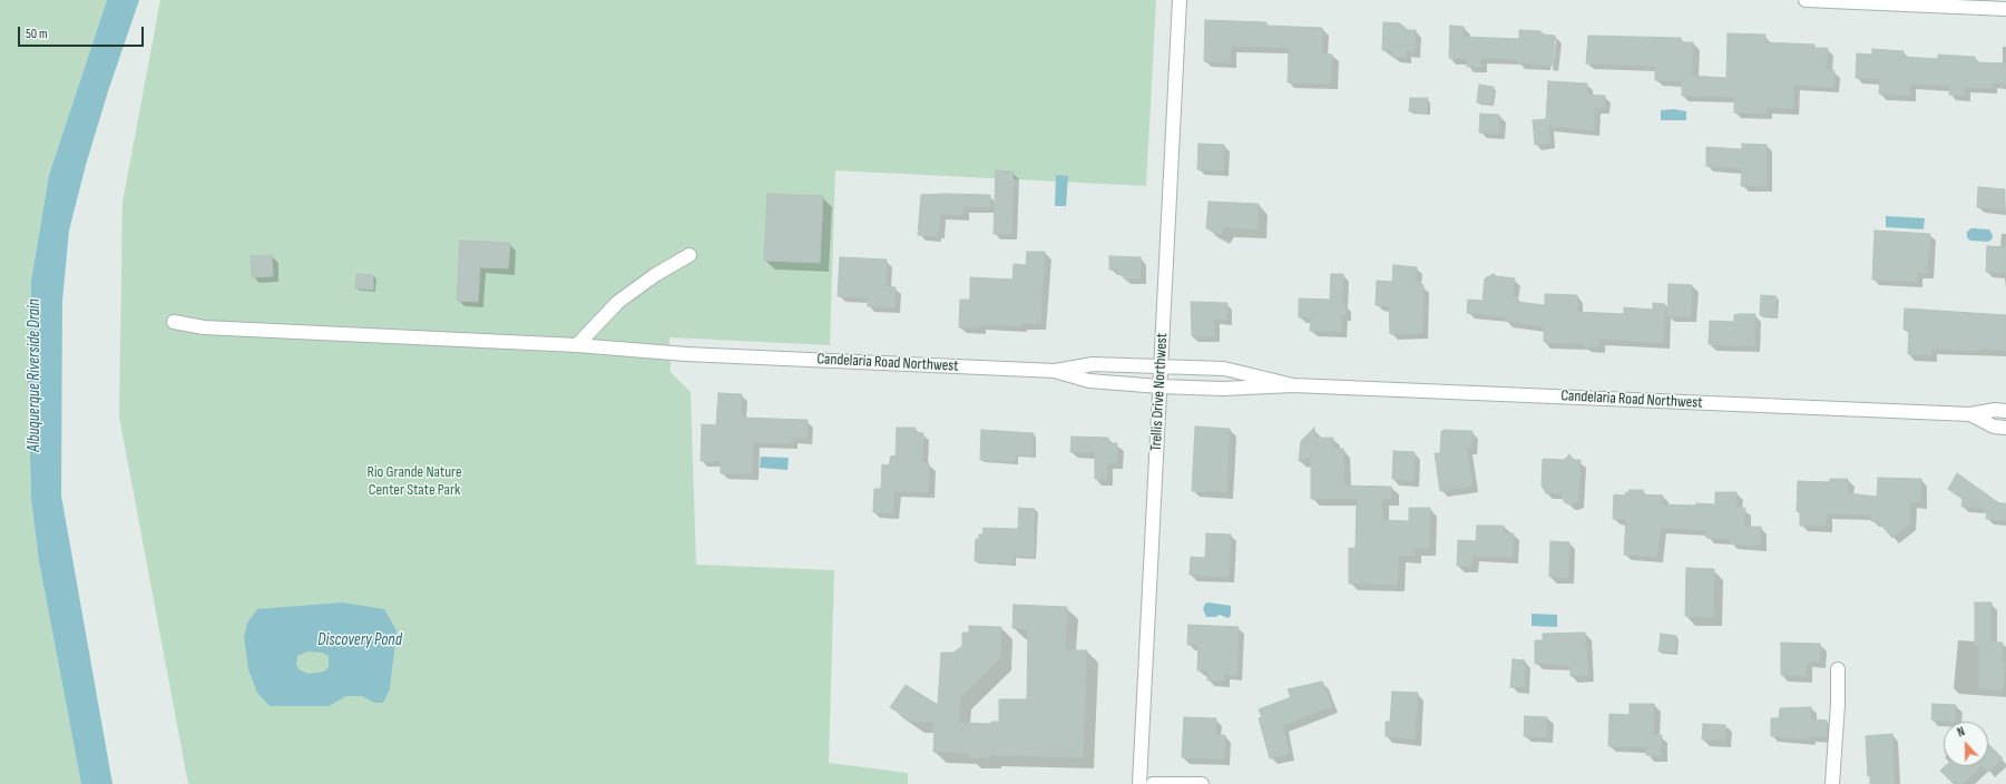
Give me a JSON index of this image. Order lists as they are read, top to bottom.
{
  "streets": {
    "street": ["Candelaria Road Northwest", "Trellis Drive Northwest"]
  },
  "crossings": [
    ["Candelaria Road Northwest", "Trellis Drive Northwest"]
  ],
  "water": ["Albuquerque Riverside Drain", "Discovery Pond"],
  "parks": ["Rio Grande Nature Center State Park"],
  "scale_bar": "50 m",
  "north": "top"
}
